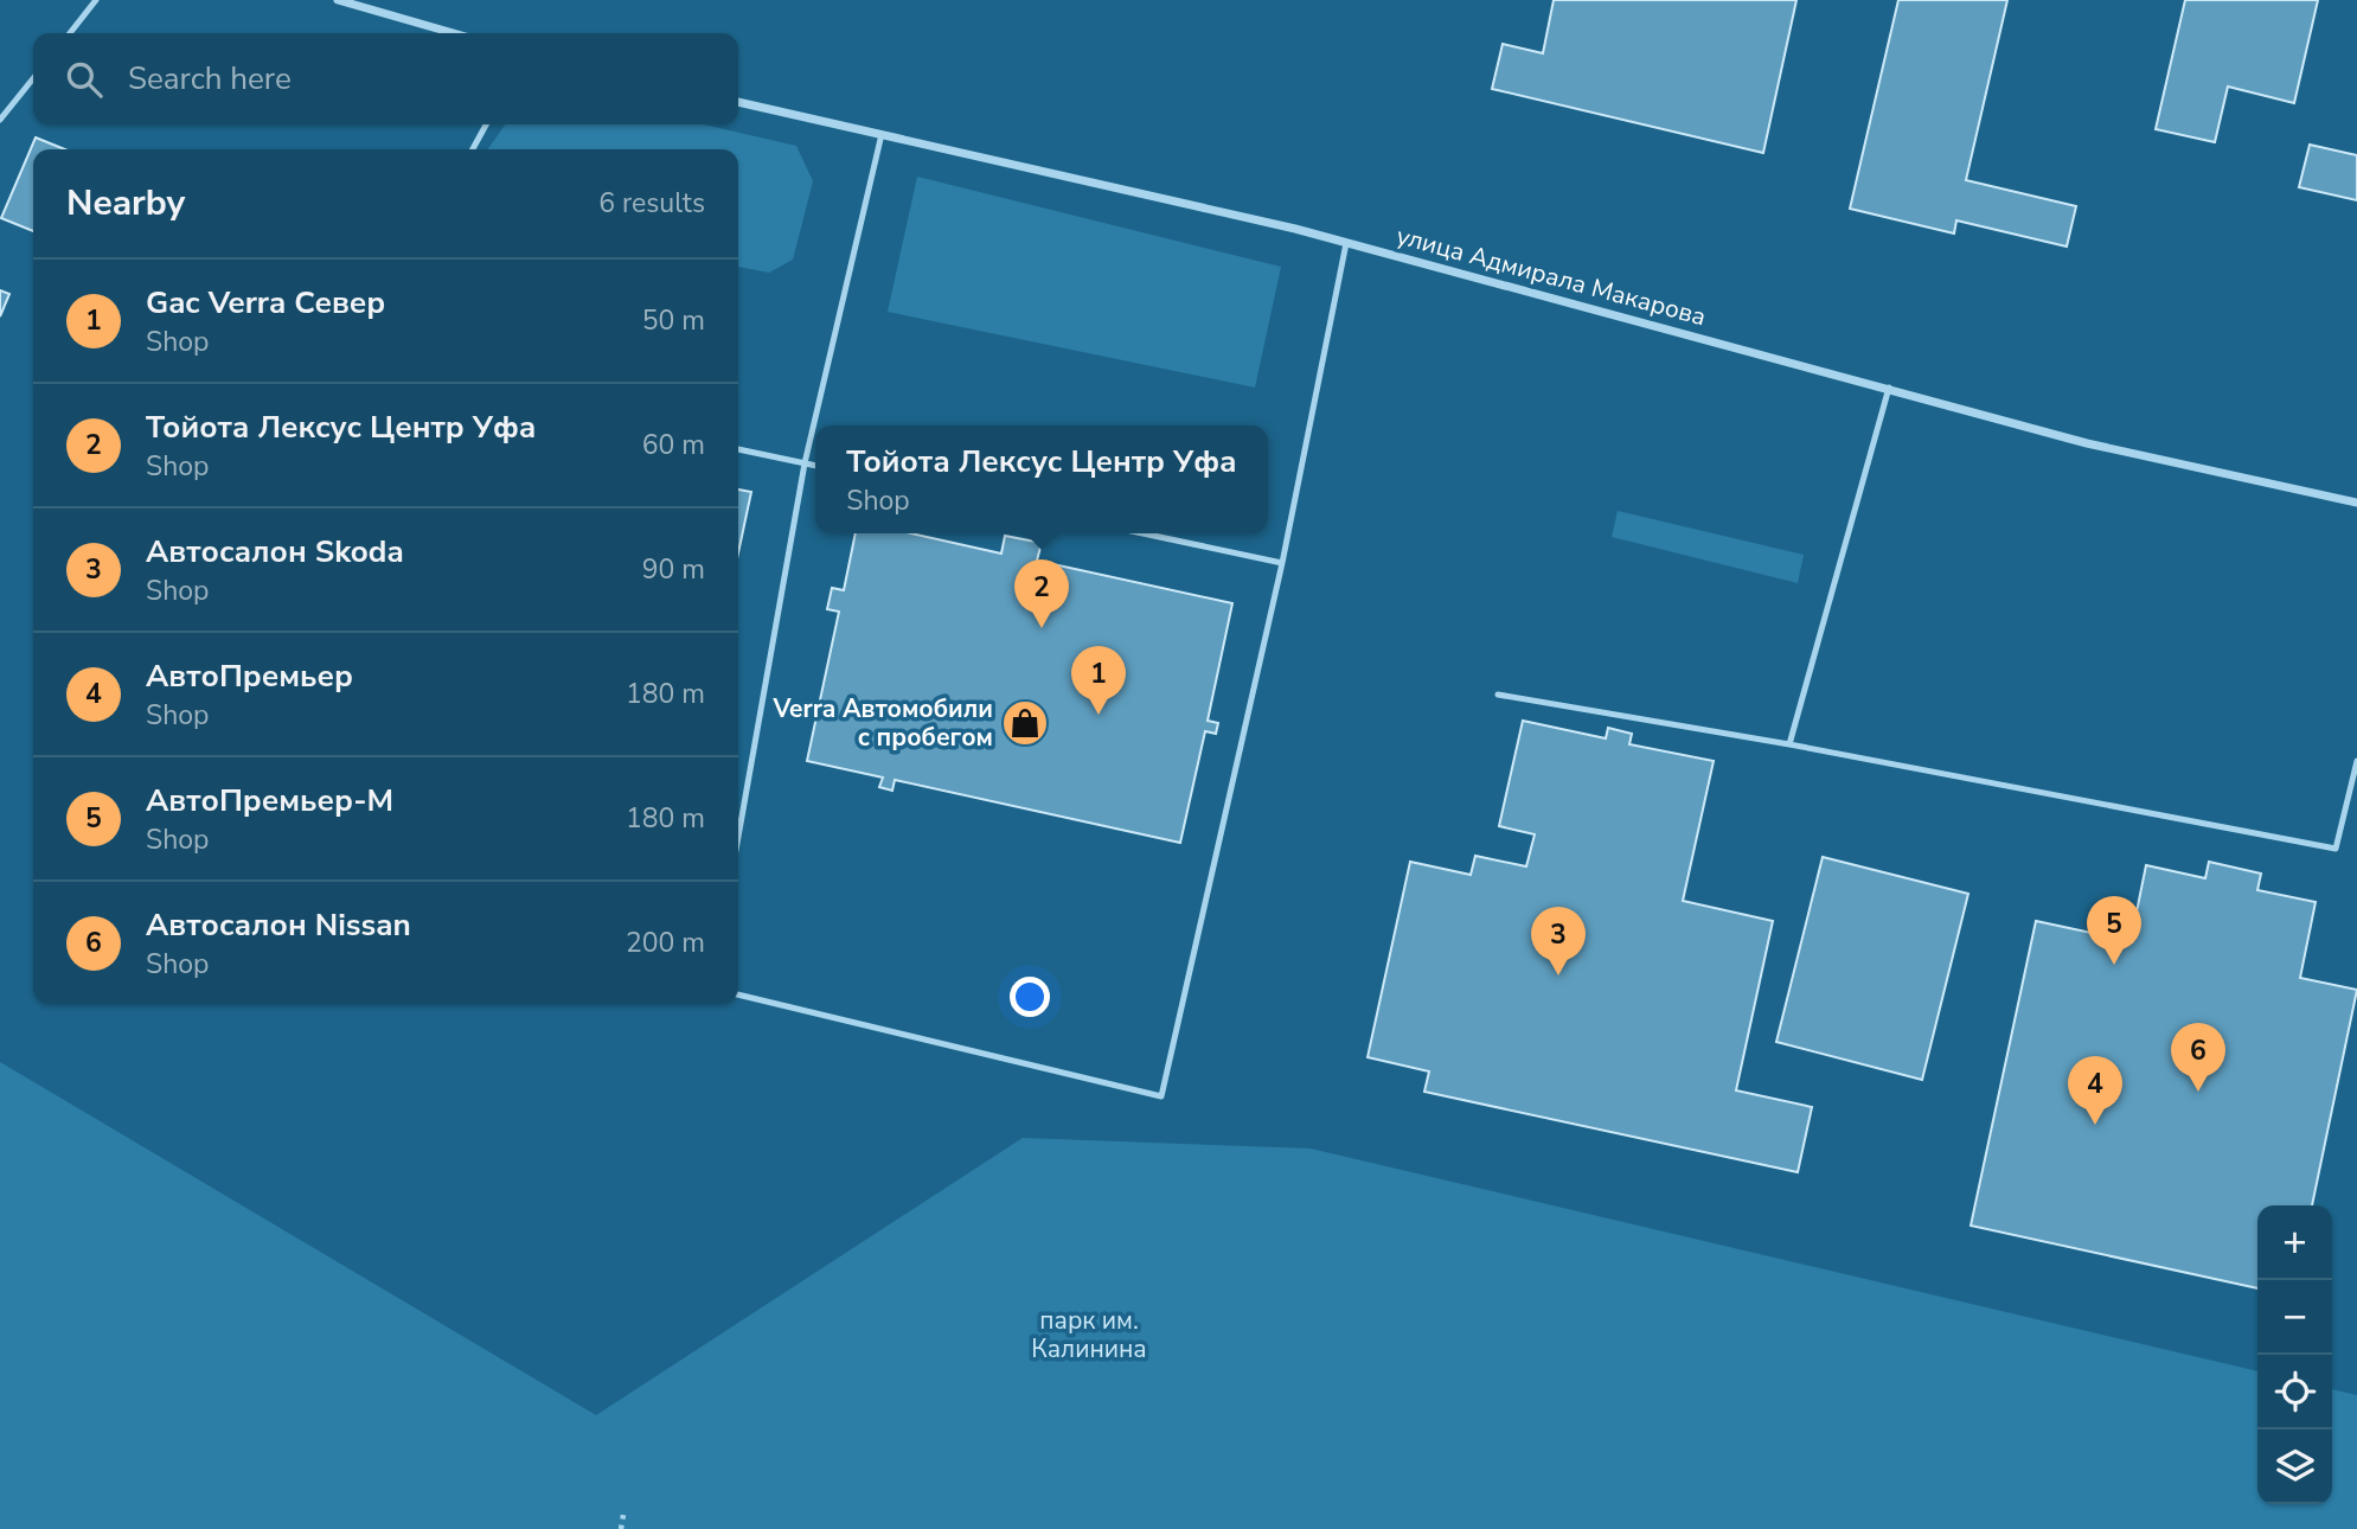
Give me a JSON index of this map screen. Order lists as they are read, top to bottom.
{
  "streets": {
    "street": ["улица Адмирала Макарова"]
  },
  "parks": ["парк им. Калинина"],
  "places": {
    "shop": ["Verra Автомобили с пробегом"]
  },
  "page": {
    "search": "Search here",
    "heading": ["Nearby", "6 results"],
    "list": [
      {
        "mark": "1",
        "name": "Gac Verra Север",
        "note": "Shop",
        "value": "50 m"
      },
      {
        "mark": "2",
        "name": "Тойота Лексус Центр Уфа",
        "note": "Shop",
        "value": "60 m"
      },
      {
        "mark": "3",
        "name": "Автосалон Skoda",
        "note": "Shop",
        "value": "90 m"
      },
      {
        "mark": "4",
        "name": "АвтоПремьер",
        "note": "Shop",
        "value": "180 m"
      },
      {
        "mark": "5",
        "name": "АвтоПремьер-М",
        "note": "Shop",
        "value": "180 m"
      },
      {
        "mark": "6",
        "name": "Автосалон Nissan",
        "note": "Shop",
        "value": "200 m"
      }
    ],
    "popup": ["Тойота Лексус Центр Уфа", "Shop"],
    "pins": [
      "2",
      "1",
      "5",
      "3",
      "6",
      "4"
    ],
    "map_buttons": ["+", "−"]
  }
}
